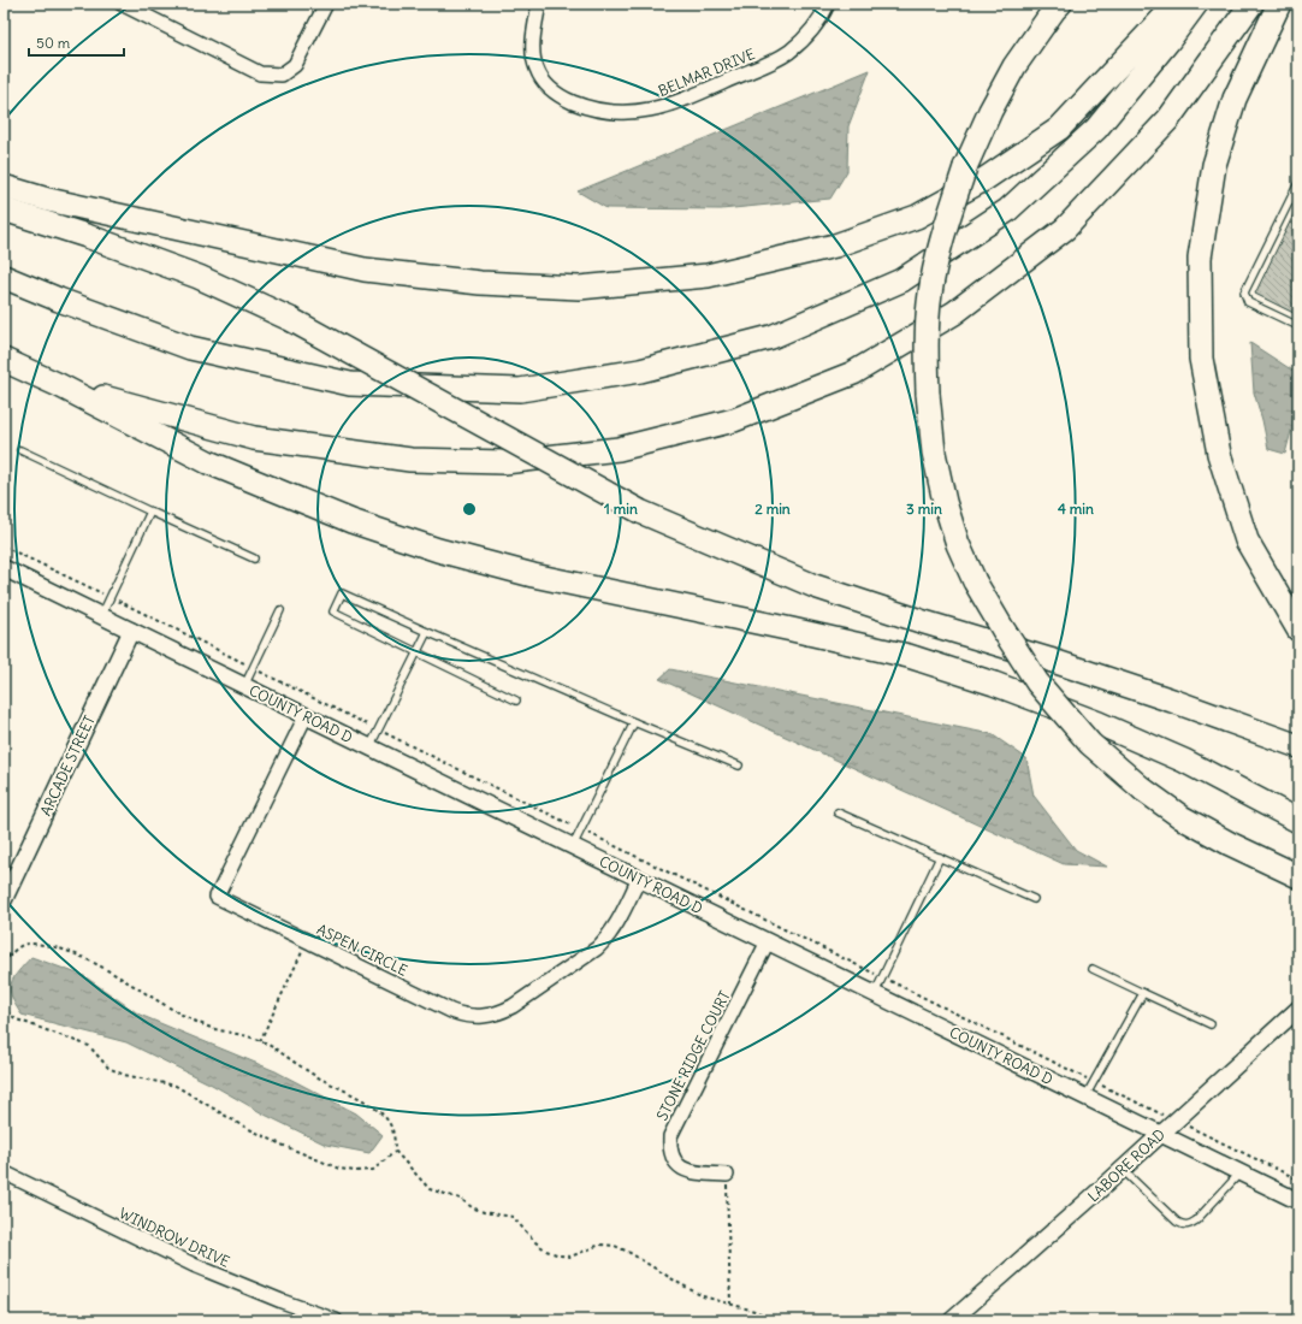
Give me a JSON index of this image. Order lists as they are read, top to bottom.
{
  "streets": {
    "street": [
      "BELMAR DRIVE",
      "COUNTY ROAD D",
      "ARCADE STREET",
      "ASPEN CIRCLE",
      "STONE RIDGE COURT",
      "LABORE ROAD",
      "WINDROW DRIVE"
    ]
  },
  "crossings": [
    ["COUNTY ROAD D", "ARCADE STREET"],
    ["COUNTY ROAD D", "ASPEN CIRCLE"],
    ["COUNTY ROAD D", "STONE RIDGE COURT"],
    ["COUNTY ROAD D", "LABORE ROAD"]
  ],
  "scale_bar": "50 m",
  "rings": [
    "1 min",
    "2 min",
    "3 min",
    "4 min"
  ]
}
